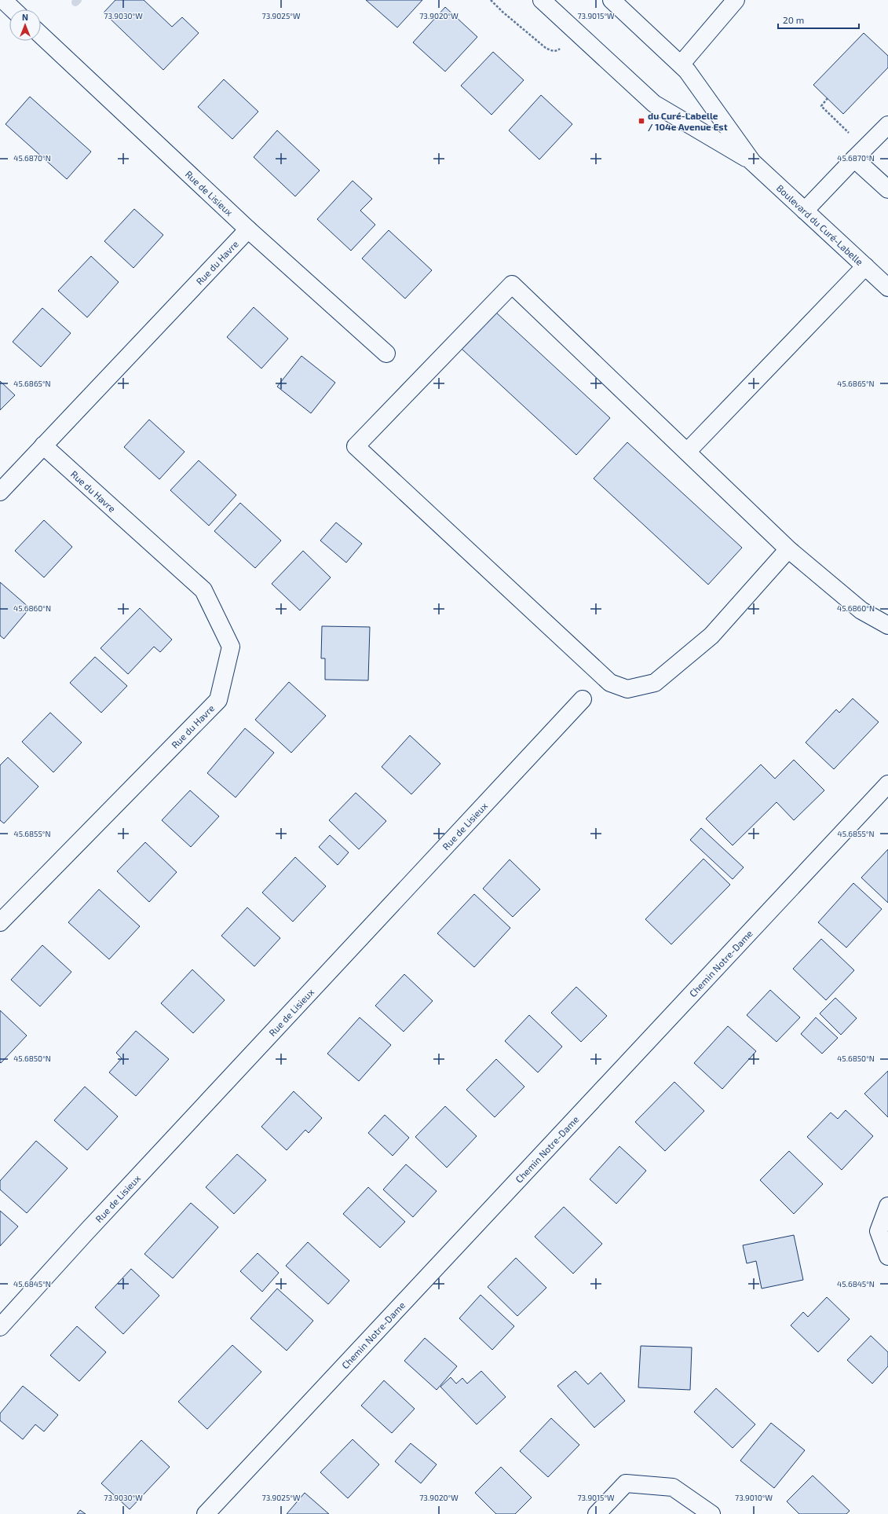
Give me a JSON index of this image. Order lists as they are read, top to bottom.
{
  "streets": {
    "street": [
      "Rue de Lisieux",
      "Boulevard du Curé-Labelle",
      "Rue du Havre",
      "Chemin Notre-Dame"
    ]
  },
  "crossings": [
    ["Rue de Lisieux", "Rue du Havre"]
  ],
  "places": {
    "transit": ["du Curé-Labelle / 104e Avenue Est"]
  },
  "scale_bar": "20 m",
  "north": "top",
  "coordinates": [
    "73.9030°W",
    "73.9025°W",
    "73.9020°W",
    "73.9015°W",
    "45.6870°N",
    "45.6865°N",
    "45.6860°N",
    "45.6855°N",
    "45.6850°N",
    "45.6845°N",
    "73.9010°W"
  ]
}
